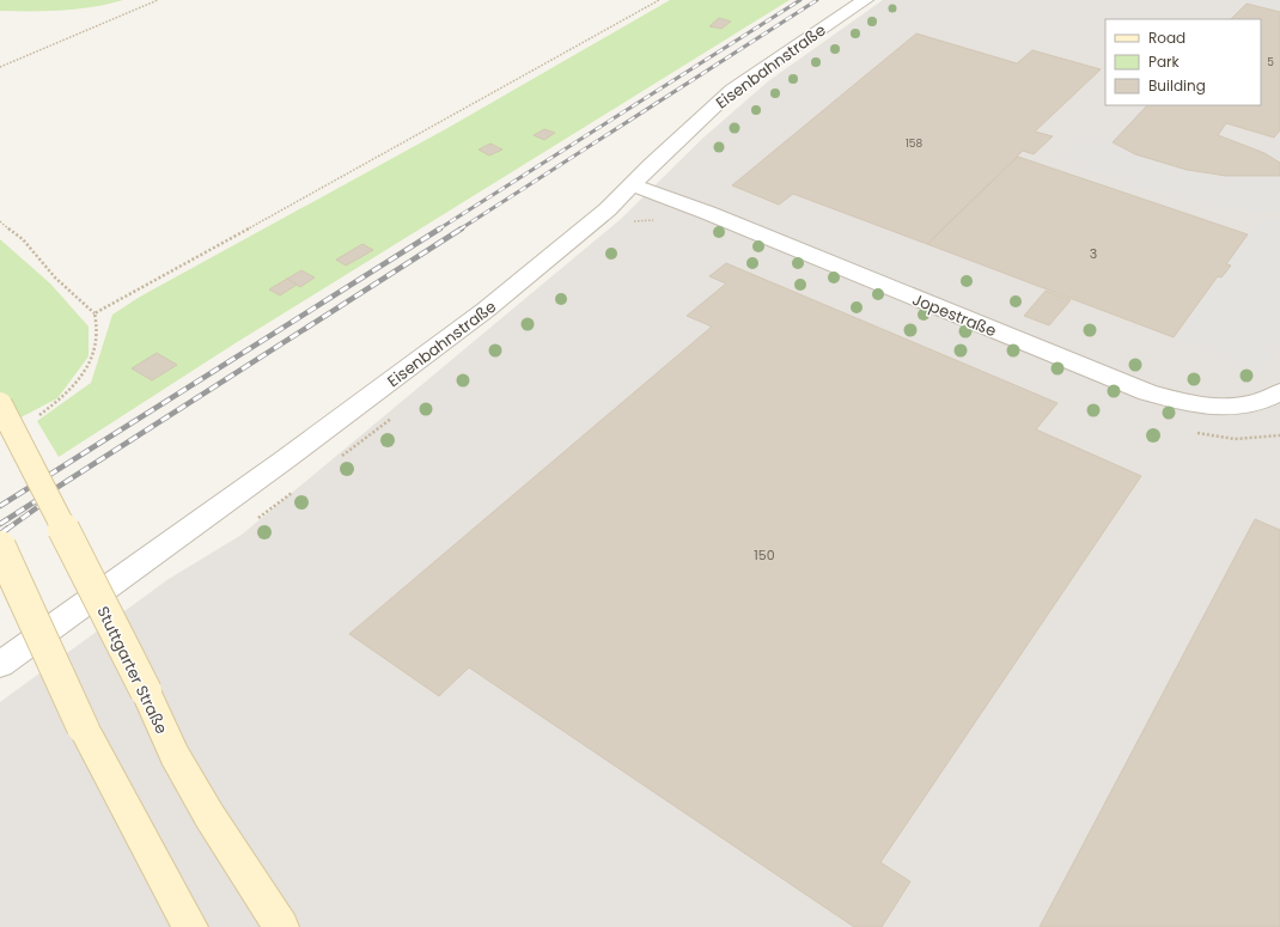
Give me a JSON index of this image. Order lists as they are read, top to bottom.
{
  "streets": {
    "main road": ["Stuttgarter Straße"],
    "street": ["Eisenbahnstraße", "Jopestraße"]
  },
  "crossings": [
    ["Eisenbahnstraße", "Jopestraße"]
  ],
  "house_numbers": [
    "5",
    "158",
    "3",
    "150"
  ],
  "legend": ["Road", "Park", "Building"]
}
